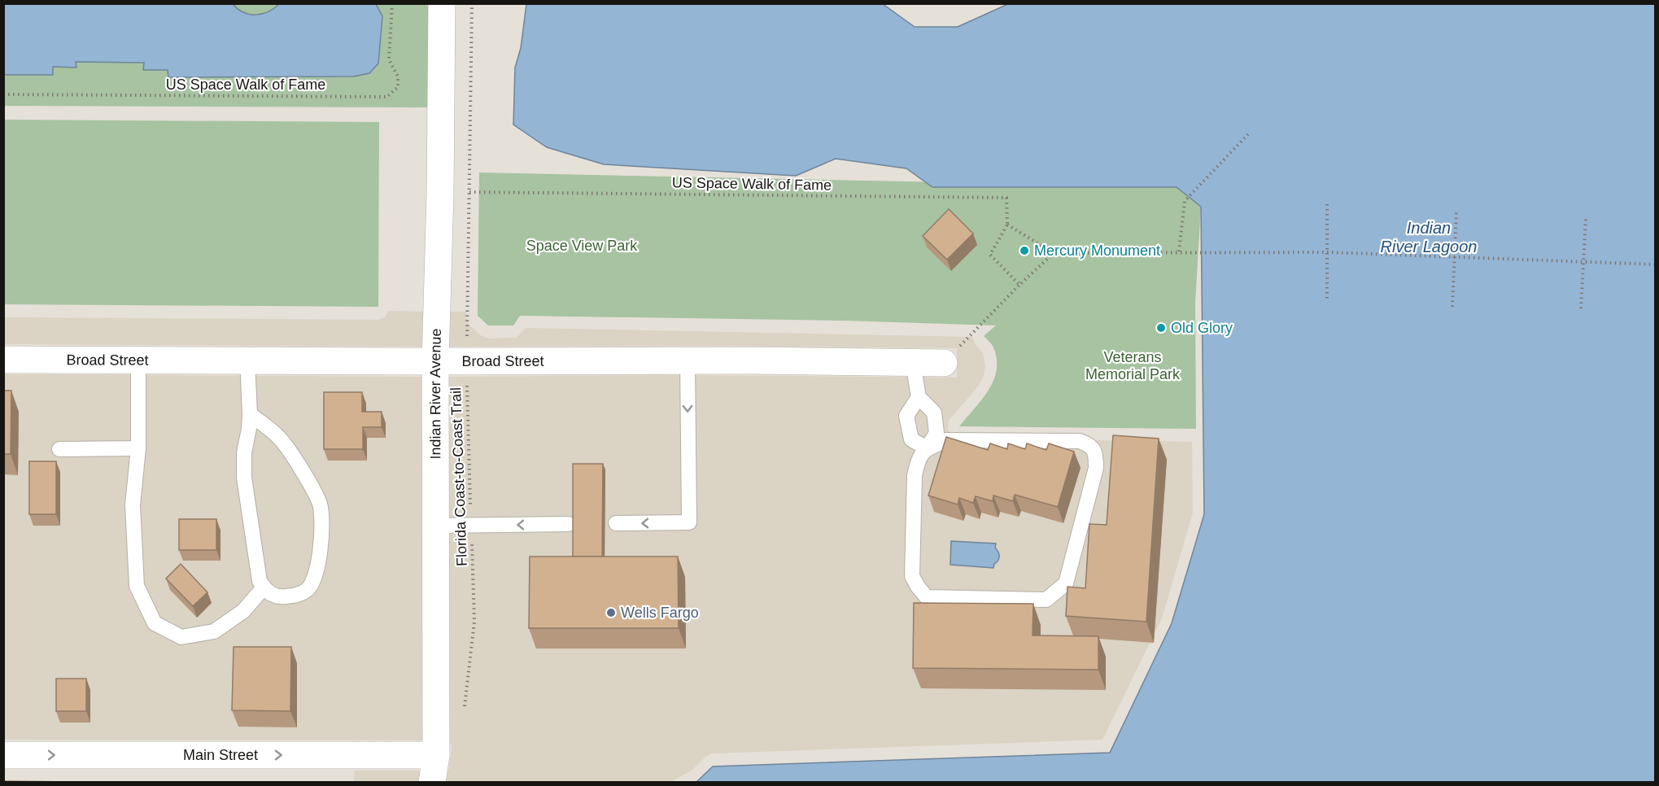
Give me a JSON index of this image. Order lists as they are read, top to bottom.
{
  "streets": {
    "street": ["Broad Street", "Indian River Avenue", "Main Street"],
    "path": ["US Space Walk of Fame", "Florida Coast-to-Coast Trail"]
  },
  "crossings": [
    ["US Space Walk of Fame", "Florida Coast-to-Coast Trail"],
    ["Broad Street", "Indian River Avenue"],
    ["Broad Street", "Florida Coast-to-Coast Trail"],
    ["Indian River Avenue", "Main Street"]
  ],
  "one_way": ["Main Street"],
  "water": ["Indian River Lagoon"],
  "parks": ["Space View Park", "Veterans Memorial Park"],
  "places": ["Mercury Monument", "Old Glory", "Wells Fargo"]
}
